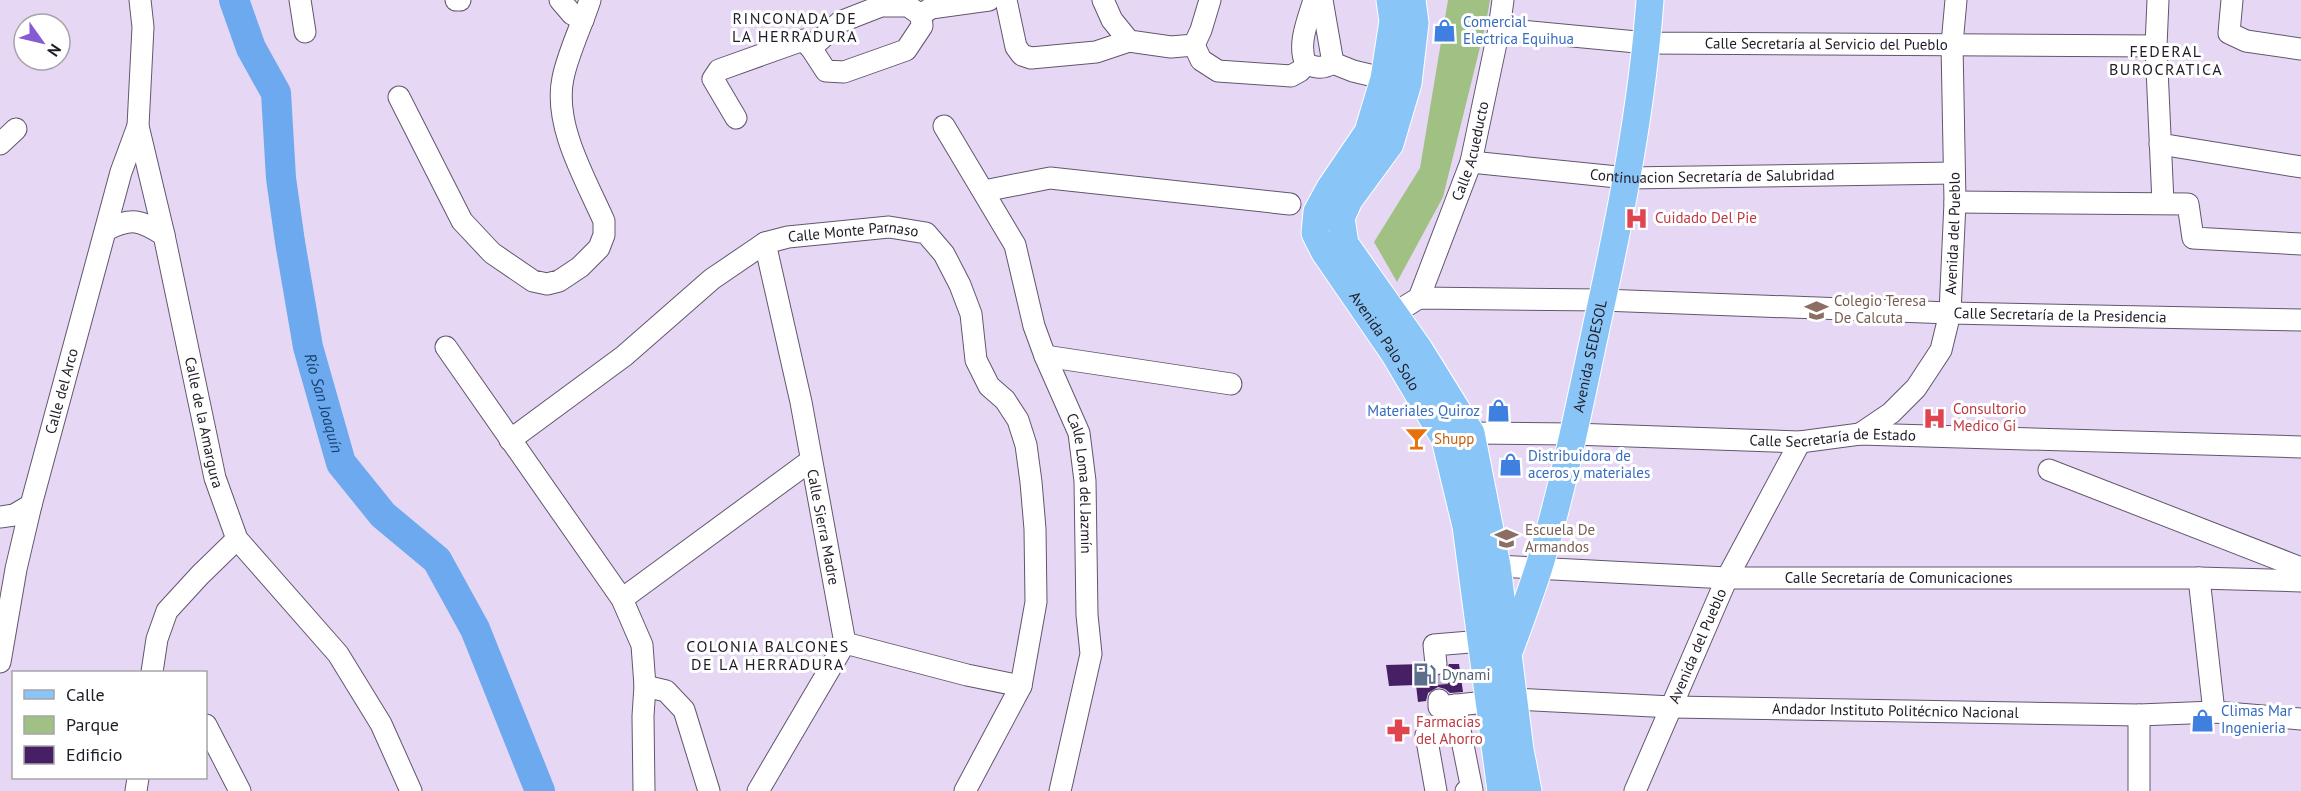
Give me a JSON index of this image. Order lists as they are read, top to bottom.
{
  "streets": {
    "main road": ["Avenida Palo Solo", "Avenida SEDESOL"],
    "street": [
      "Calle Secretaría al Servicio del Pueblo",
      "Calle Acueducto",
      "Continuacion Secretaría de Salubridad",
      "Avenida del Pueblo",
      "Calle Monte Parnaso",
      "Calle Secretaría de la Presidencia",
      "Calle del Arco",
      "Calle de la Amargura",
      "Calle Secretaría de Estado",
      "Calle Loma del Jazmín",
      "Calle Sierra Madre",
      "Calle Secretaría de Comunicaciones",
      "Andador Instituto Politécnico Nacional"
    ]
  },
  "crossings": [
    ["Calle Secretaría al Servicio del Pueblo", "Calle Acueducto"],
    ["Calle Secretaría al Servicio del Pueblo", "Avenida del Pueblo"],
    ["Calle Secretaría al Servicio del Pueblo", "Avenida SEDESOL"],
    ["Calle Acueducto", "Continuacion Secretaría de Salubridad"],
    ["Calle Acueducto", "Calle Secretaría de la Presidencia"],
    ["Continuacion Secretaría de Salubridad", "Avenida del Pueblo"],
    ["Continuacion Secretaría de Salubridad", "Avenida SEDESOL"],
    ["Avenida del Pueblo", "Calle Secretaría de la Presidencia"],
    ["Avenida del Pueblo", "Calle Secretaría de Estado"],
    ["Avenida del Pueblo", "Calle Secretaría de Comunicaciones"],
    ["Avenida del Pueblo", "Andador Instituto Politécnico Nacional"],
    ["Calle Monte Parnaso", "Calle Sierra Madre"],
    ["Calle Secretaría de la Presidencia", "Avenida SEDESOL"],
    ["Avenida Palo Solo", "Avenida SEDESOL"],
    ["Avenida Palo Solo", "Calle Secretaría de Estado"],
    ["Avenida Palo Solo", "Calle Secretaría de Comunicaciones"],
    ["Avenida Palo Solo", "Andador Instituto Politécnico Nacional"],
    ["Avenida SEDESOL", "Calle Secretaría de Estado"],
    ["Avenida SEDESOL", "Calle Secretaría de Comunicaciones"],
    ["Calle del Arco", "Calle de la Amargura"]
  ],
  "districts": ["RINCONADA DE LA HERRADURA", "FEDERAL BUROCRATICA", "COLONIA BALCONES DE LA HERRADURA"],
  "water": ["Río San Joaquín"],
  "places": {
    "shop": [
      "Comercial Electrica Equihua",
      "Materiales Quiroz",
      "Distribuidora de aceros y materiales",
      "Climas Mar Ingenieria"
    ],
    "hospital": ["Cuidado Del Pie", "Consultorio Medico Gi"],
    "school or university": ["Colegio Teresa De Calcuta", "Escuela De Armandos"],
    "bar": ["Shupp"],
    "fuel station": ["Dynami"],
    "pharmacy": ["Farmacias del Ahorro"]
  },
  "legend": ["Calle", "Parque", "Edificio"],
  "north": "bottom right"
}
